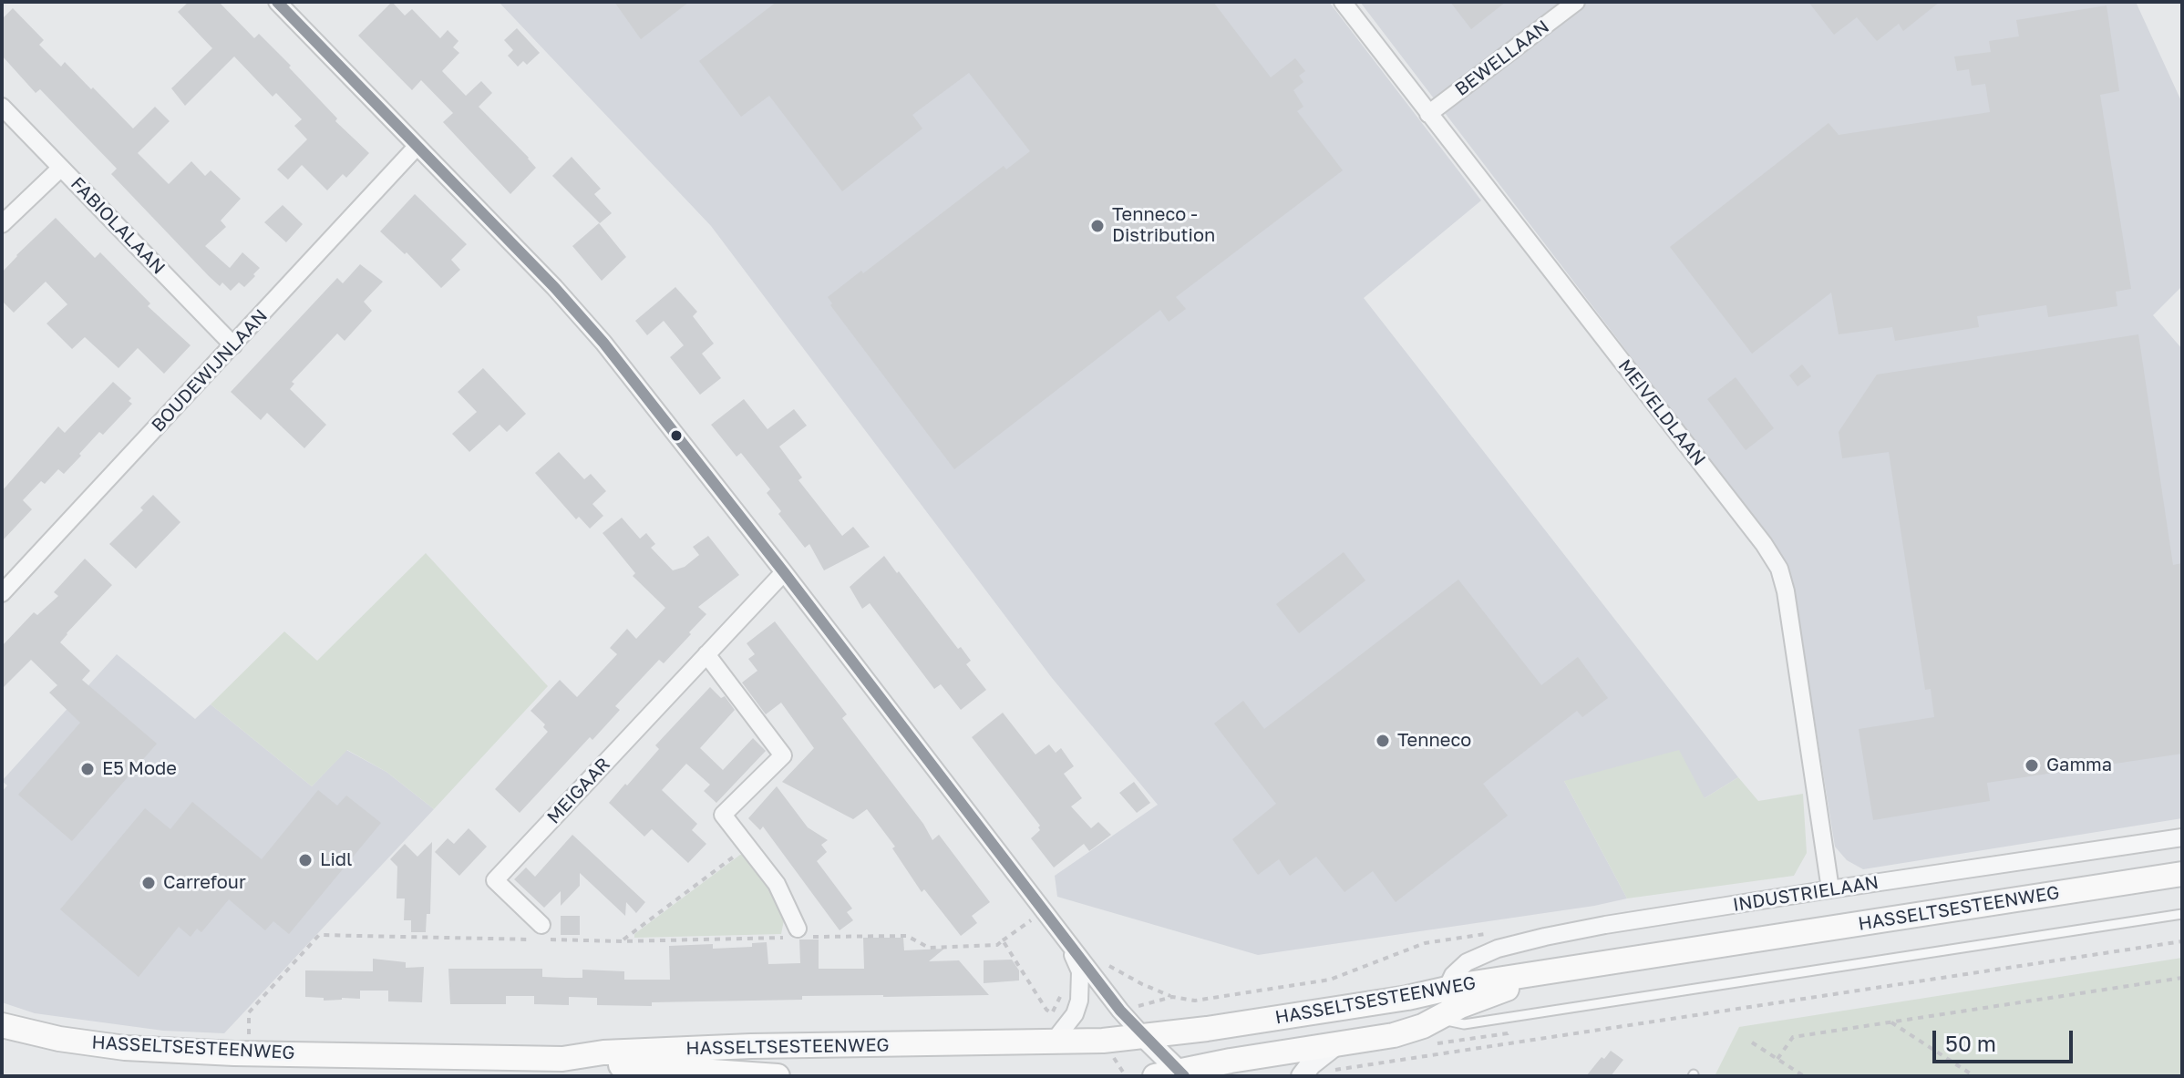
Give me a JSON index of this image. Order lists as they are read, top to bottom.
{
  "streets": {
    "main road": ["HASSELTSESTEENWEG"],
    "street": [
      "BEWELLAAN",
      "FABIOLALAAN",
      "BOUDEWIJNLAAN",
      "MEIVELDLAAN",
      "MEIGAAR",
      "INDUSTRIELAAN"
    ]
  },
  "crossings": [
    ["BEWELLAAN", "MEIVELDLAAN"],
    ["FABIOLALAAN", "BOUDEWIJNLAAN"],
    ["MEIVELDLAAN", "INDUSTRIELAAN"],
    ["INDUSTRIELAAN", "HASSELTSESTEENWEG"]
  ],
  "places": [
    "Tenneco - Distribution",
    "Tenneco",
    "Gamma",
    "E5 Mode",
    "Lidl",
    "Carrefour"
  ],
  "scale_bar": "50 m"
}
